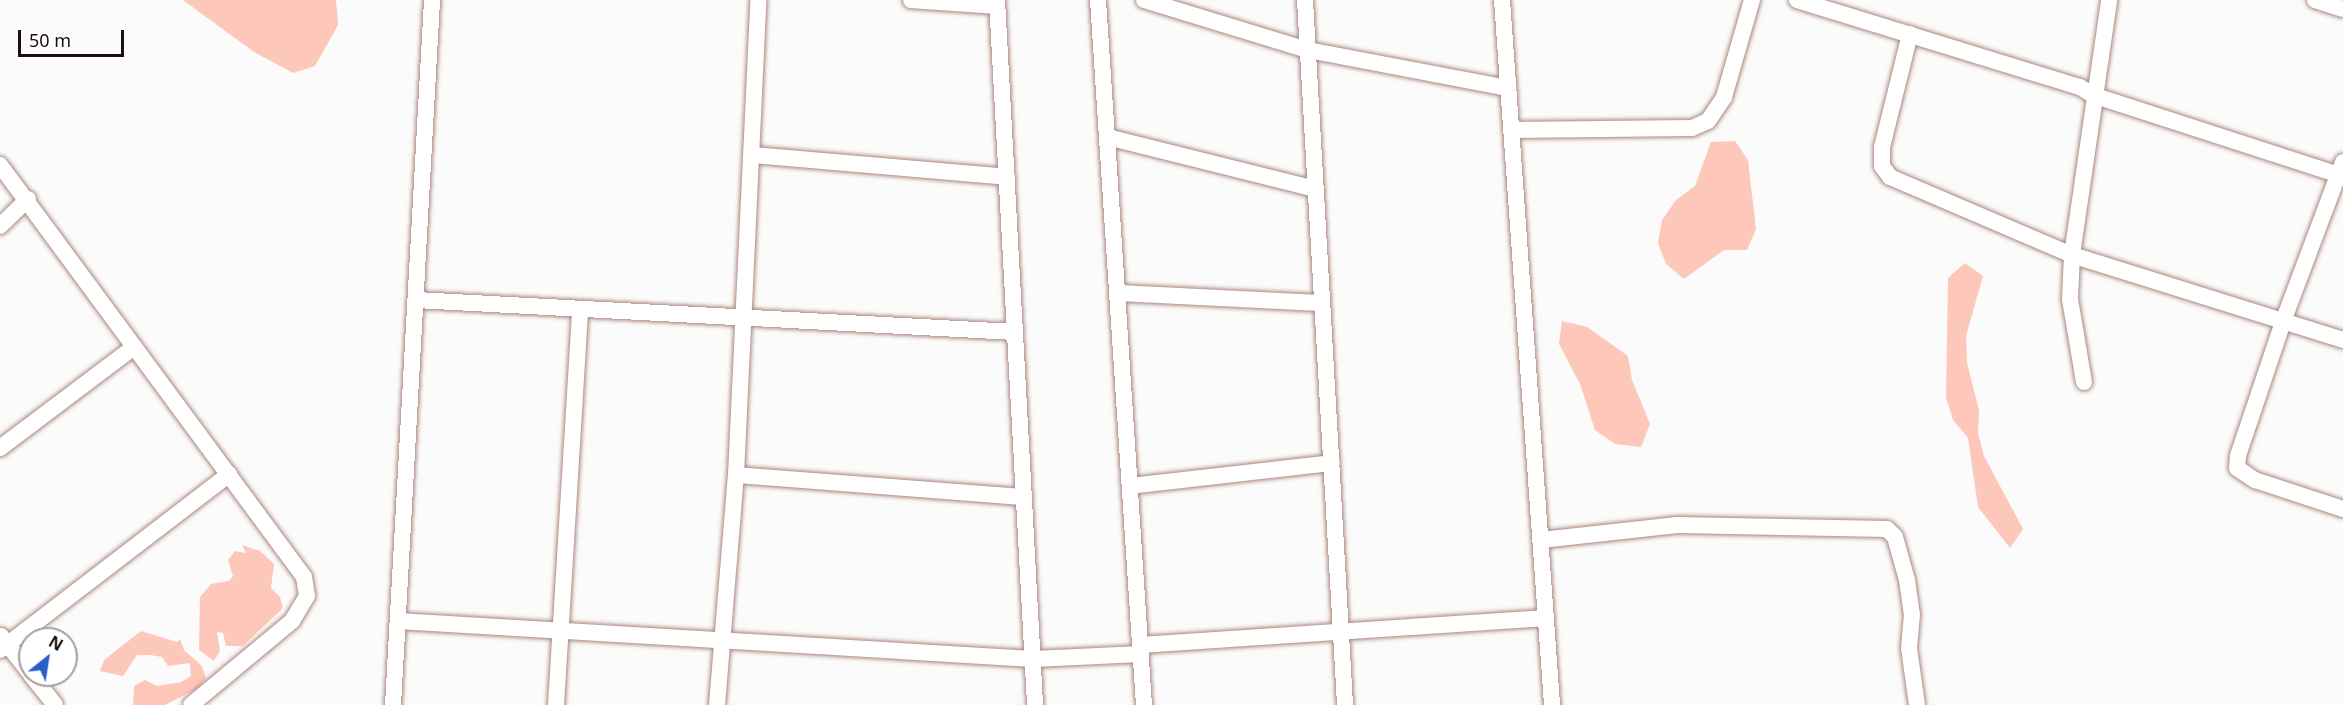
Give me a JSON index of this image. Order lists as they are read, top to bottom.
{
  "scale_bar": "50 m",
  "north": "top right"
}
